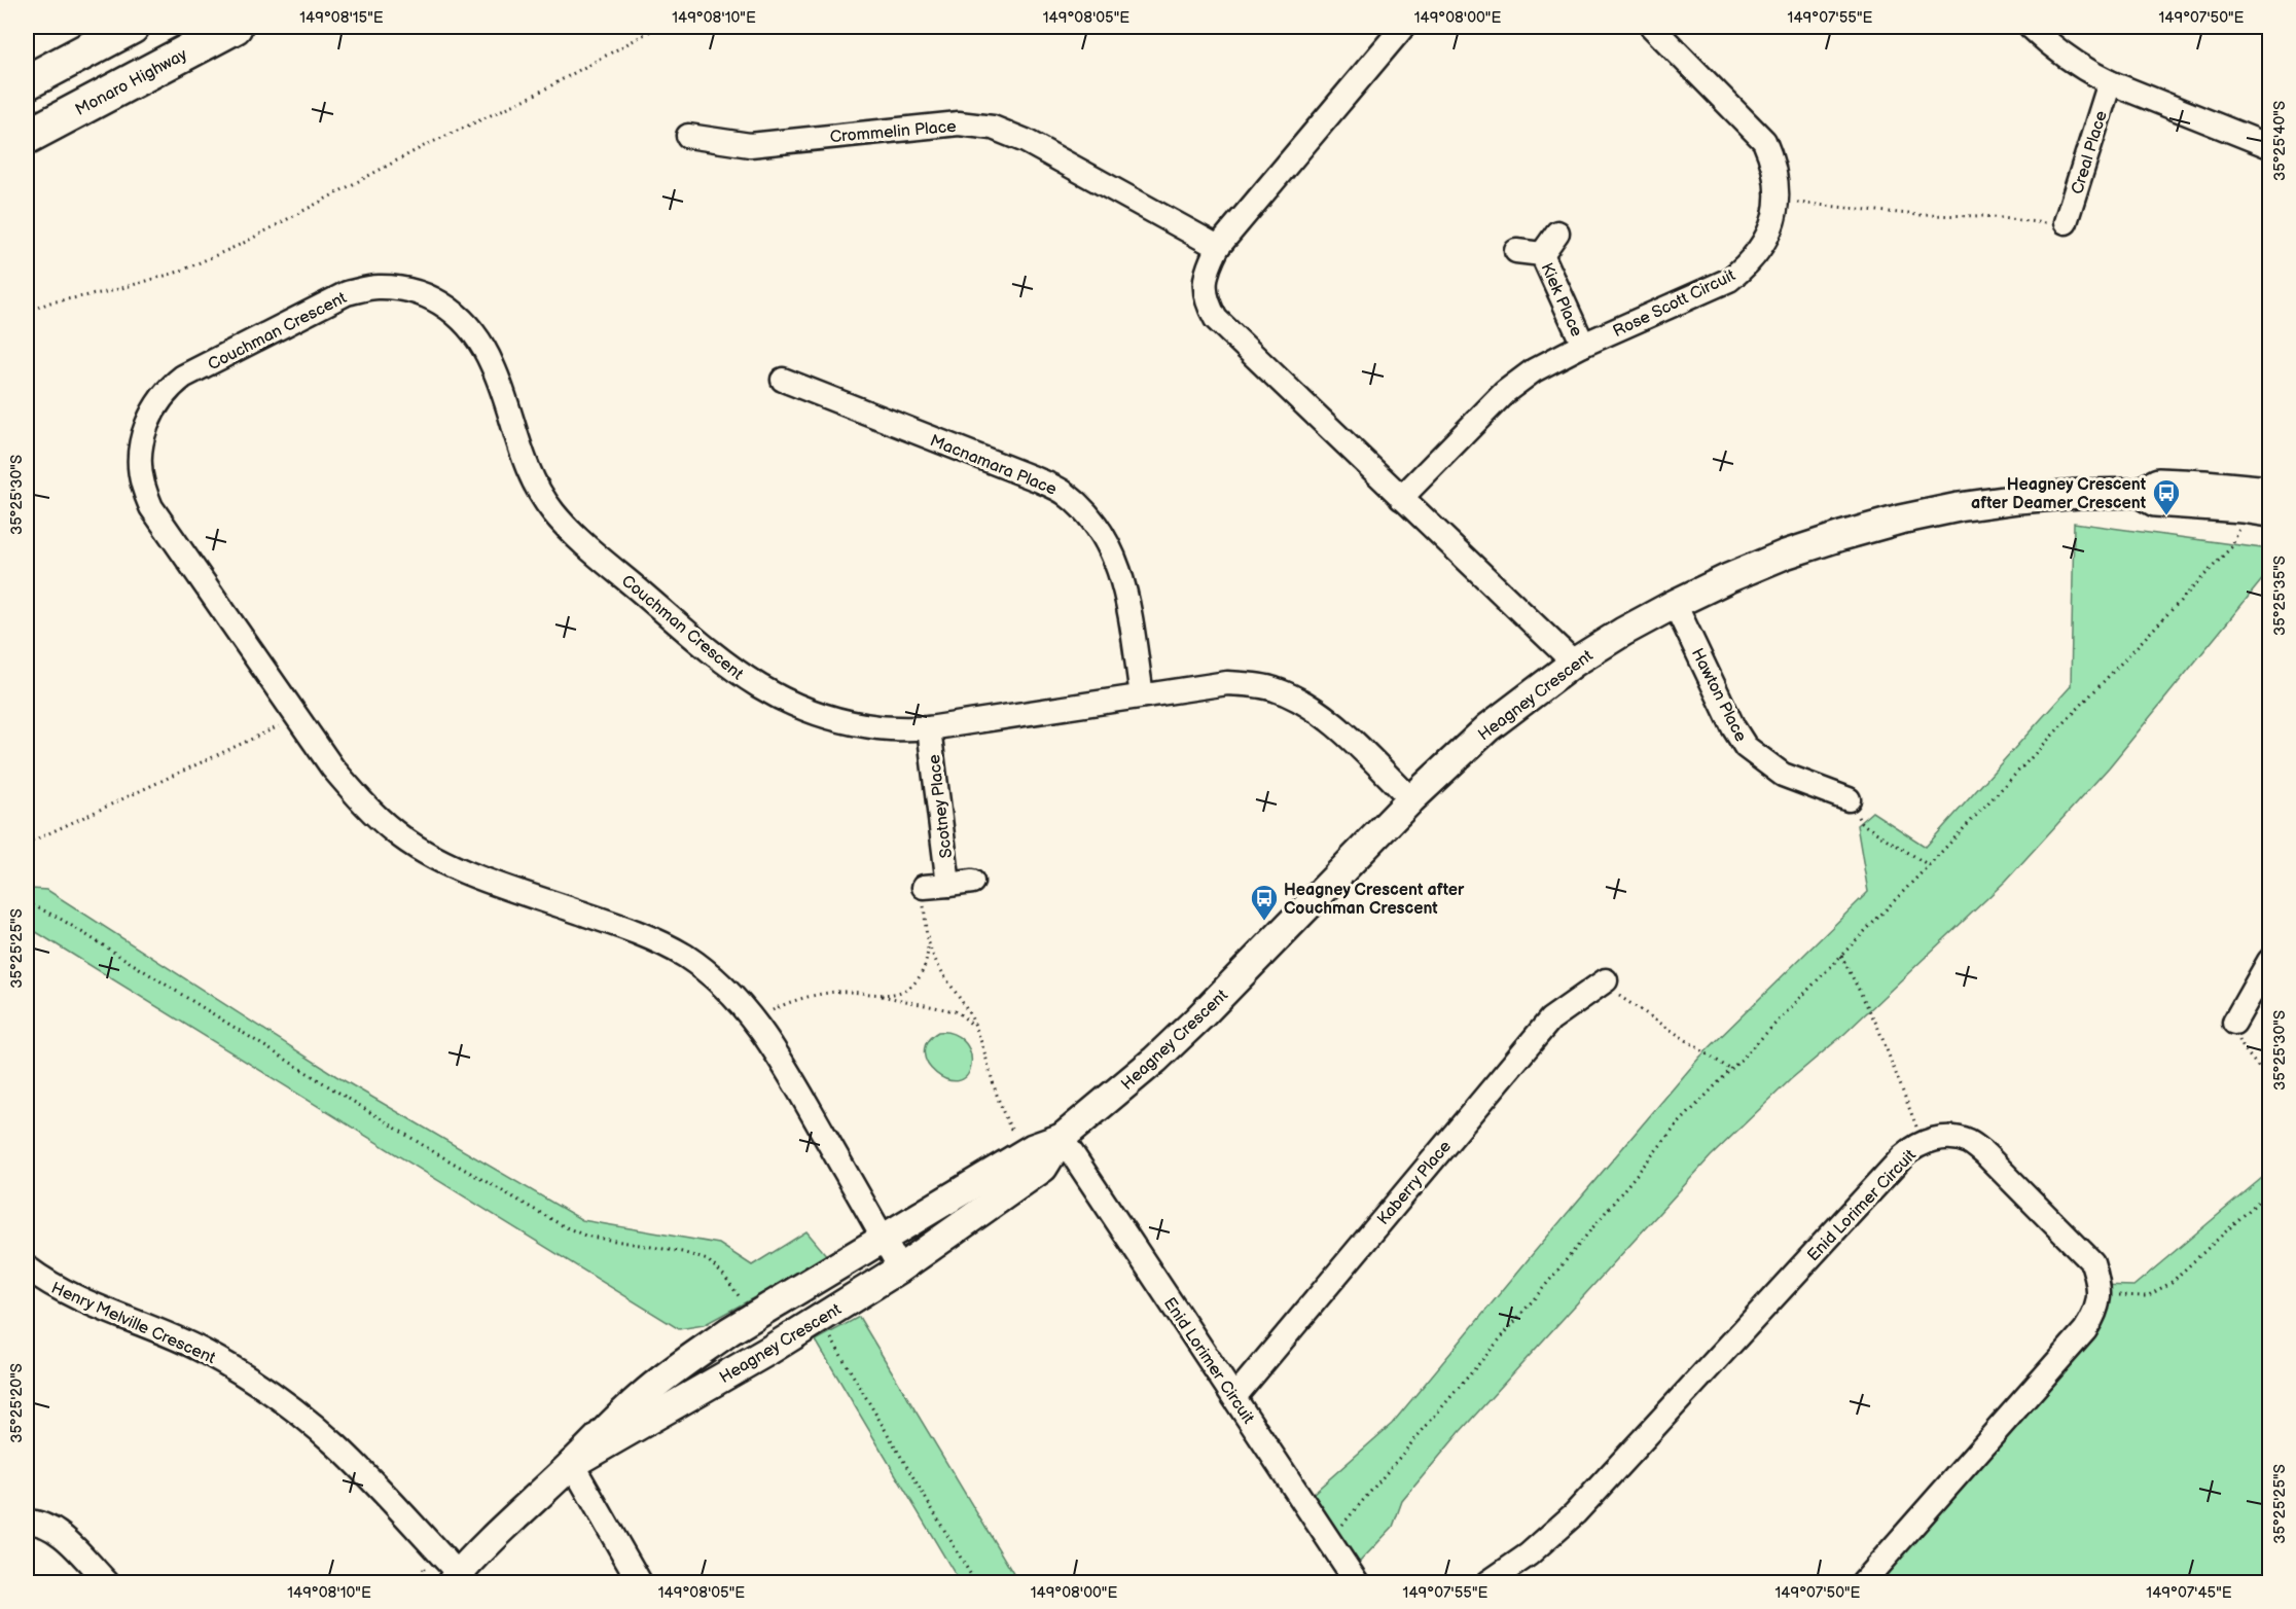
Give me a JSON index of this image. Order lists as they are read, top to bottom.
{
  "streets": {
    "highway": ["Monaro Highway"],
    "street": [
      "Crommelin Place",
      "Creal Place",
      "Kiek Place",
      "Rose Scott Circuit",
      "Couchman Crescent",
      "Macnamara Place",
      "Heagney Crescent",
      "Hawton Place",
      "Scotney Place",
      "Kaberry Place",
      "Enid Lorimer Circuit",
      "Henry Melville Crescent"
    ]
  },
  "crossings": [
    ["Kiek Place", "Rose Scott Circuit"],
    ["Couchman Crescent", "Macnamara Place"],
    ["Couchman Crescent", "Heagney Crescent"],
    ["Couchman Crescent", "Scotney Place"],
    ["Heagney Crescent", "Hawton Place"],
    ["Heagney Crescent", "Enid Lorimer Circuit"],
    ["Heagney Crescent", "Henry Melville Crescent"],
    ["Kaberry Place", "Enid Lorimer Circuit"]
  ],
  "places": {
    "bus stop": ["Heagney Crescent after Deamer Crescent", "Heagney Crescent after Couchman Crescent"]
  },
  "coordinates": [
    "149°08'15\"E",
    "149°08'10\"E",
    "149°08'05\"E",
    "149°08'00\"E",
    "149°07'55\"E",
    "149°07'50\"E",
    "35°25'40\"S",
    "35°25'30\"S",
    "35°25'35\"S",
    "35°25'25\"S",
    "35°25'20\"S",
    "149°07'45\"E"
  ]
}
